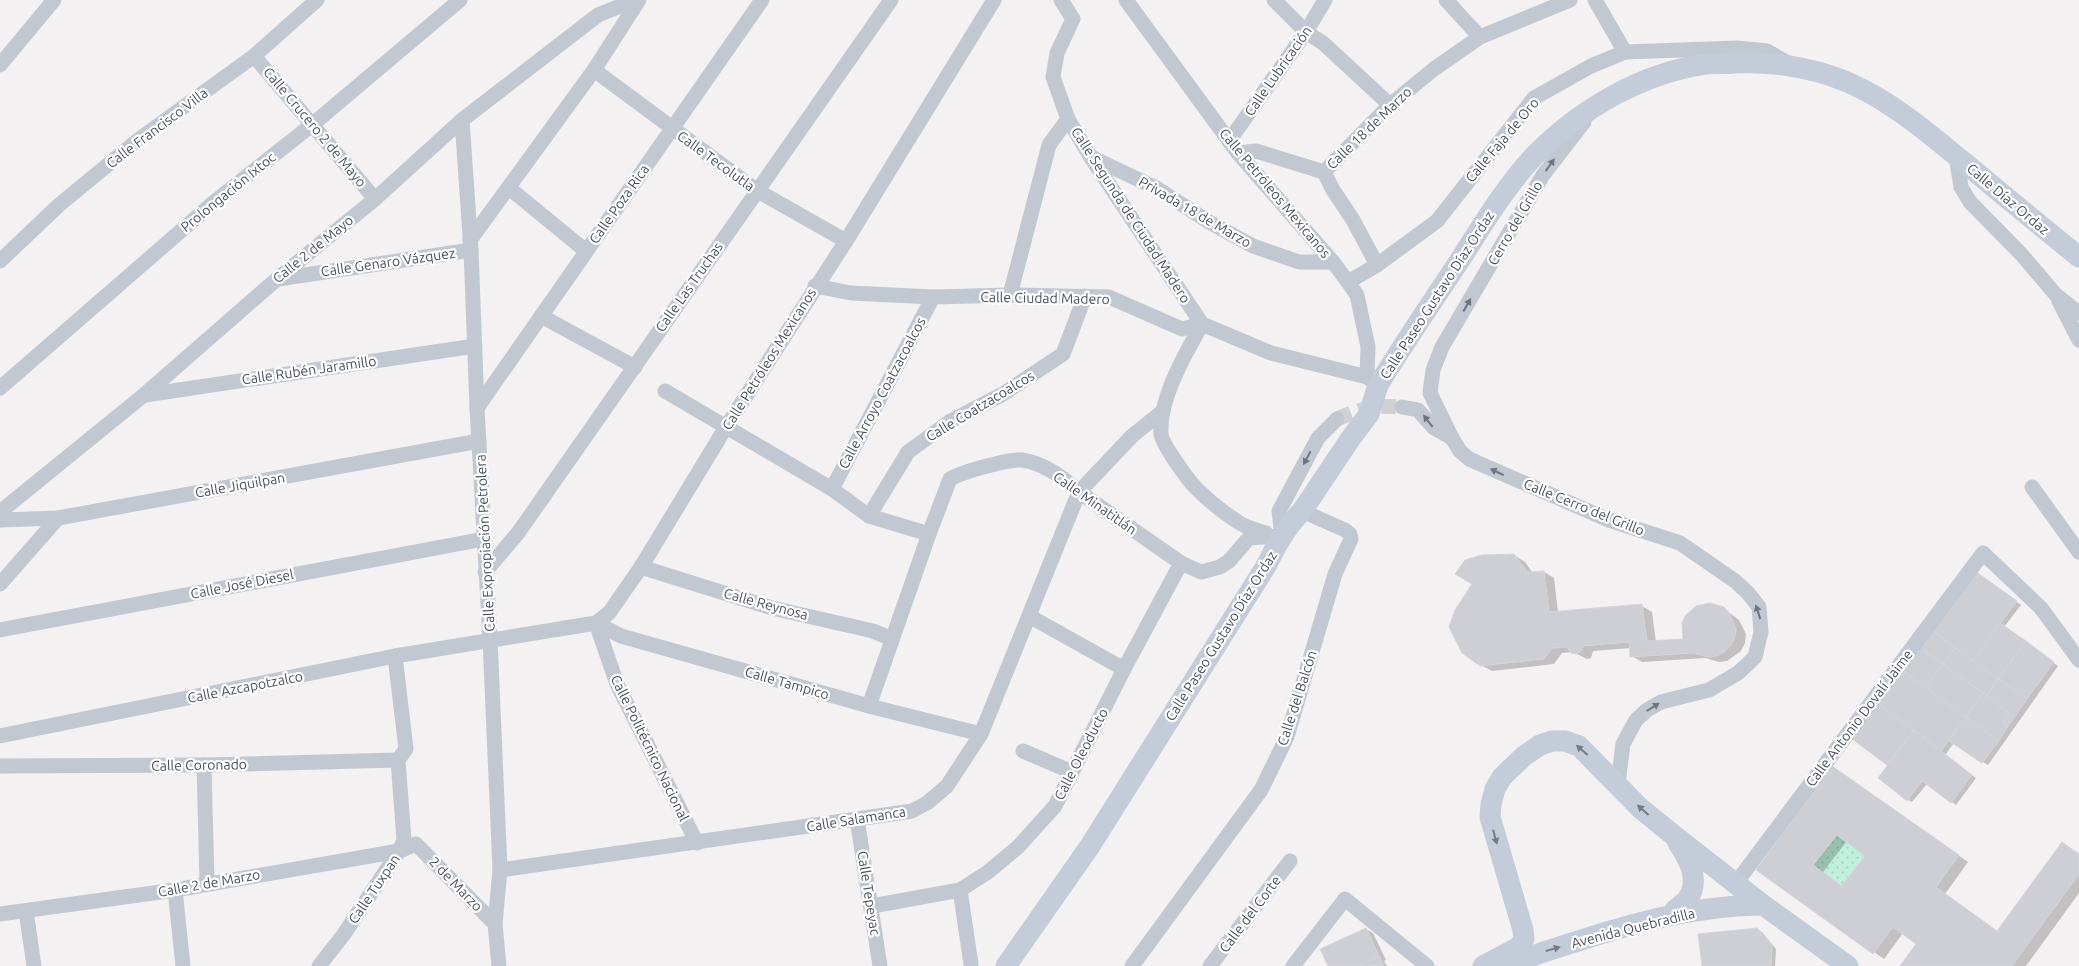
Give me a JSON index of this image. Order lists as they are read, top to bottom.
{
  "streets": {
    "main road": ["Calle Díaz Ordaz", "Calle Paseo Gustavo Díaz Ordaz", "Avenida Quebradilla"],
    "street": [
      "Calle Lubricación",
      "Calle Crucero 2 de Mayo",
      "Calle Francisco Villa",
      "Calle 18 de Marzo",
      "Calle Faja de Oro",
      "Calle Tecolutla",
      "Prolongación Ixtoc",
      "Calle Petróleos Mexicanos",
      "Calle Poza Rica",
      "Privada 18 de Marzo",
      "Calle Segunda de Ciudad Madero",
      "Cerro del Grillo",
      "Calle 2 de Mayo",
      "Calle Genaro Vázquez",
      "Calle Las Truchas",
      "Calle Ciudad Madero",
      "Calle Rubén Jaramillo",
      "Calle Arroyo Coatzacoalcos",
      "Calle Coatzacoalcos",
      "Calle Jiquilpan",
      "Calle Minatitlán",
      "Calle Cerro del Grillo",
      "Calle Expropiación Petrolera",
      "Calle José Diesel",
      "Calle Reynosa",
      "Calle Tampico",
      "Calle Azcapotzalco",
      "Calle del Balcón",
      "Calle Antonio Dovalí Jaime",
      "Calle Politécnico Nacional",
      "Calle Oleoducto",
      "Calle Coronado",
      "Calle Salamanca",
      "Calle 2 de Marzo",
      "2 de Marzo",
      "Calle Tuxpan",
      "Calle Tepeyac",
      "Calle del Corte"
    ]
  },
  "crossings": [
    ["Calle Lubricación", "Calle 18 de Marzo"],
    ["Calle Lubricación", "Calle Petróleos Mexicanos"],
    ["Calle Crucero 2 de Mayo", "Calle Francisco Villa"],
    ["Calle Crucero 2 de Mayo", "Prolongación Ixtoc"],
    ["Calle Crucero 2 de Mayo", "Calle 2 de Mayo"],
    ["Calle 18 de Marzo", "Calle Petróleos Mexicanos"],
    ["Calle Faja de Oro", "Calle Petróleos Mexicanos"],
    ["Calle Faja de Oro", "Calle Paseo Gustavo Díaz Ordaz"],
    ["Calle Tecolutla", "Calle Petróleos Mexicanos"],
    ["Calle Tecolutla", "Calle Poza Rica"],
    ["Calle Tecolutla", "Calle 2 de Mayo"],
    ["Calle Tecolutla", "Calle Las Truchas"],
    ["Calle Petróleos Mexicanos", "Privada 18 de Marzo"],
    ["Calle Petróleos Mexicanos", "Calle Paseo Gustavo Díaz Ordaz"],
    ["Calle Petróleos Mexicanos", "Calle Ciudad Madero"],
    ["Calle Petróleos Mexicanos", "Calle Reynosa"],
    ["Calle Petróleos Mexicanos", "Calle Tampico"],
    ["Calle Petróleos Mexicanos", "Calle Politécnico Nacional"],
    ["Calle Díaz Ordaz", "Calle Paseo Gustavo Díaz Ordaz"],
    ["Calle Poza Rica", "Calle Expropiación Petrolera"],
    ["Privada 18 de Marzo", "Calle Segunda de Ciudad Madero"],
    ["Calle Segunda de Ciudad Madero", "Calle Ciudad Madero"],
    ["Cerro del Grillo", "Calle Paseo Gustavo Díaz Ordaz"],
    ["Cerro del Grillo", "Calle Cerro del Grillo"],
    ["Calle 2 de Mayo", "Calle Genaro Vázquez"],
    ["Calle 2 de Mayo", "Calle Rubén Jaramillo"],
    ["Calle 2 de Mayo", "Calle Expropiación Petrolera"],
    ["Calle Genaro Vázquez", "Calle Expropiación Petrolera"],
    ["Calle Las Truchas", "Calle Expropiación Petrolera"],
    ["Calle Paseo Gustavo Díaz Ordaz", "Calle Minatitlán"],
    ["Calle Paseo Gustavo Díaz Ordaz", "Calle del Balcón"],
    ["Calle Ciudad Madero", "Calle Arroyo Coatzacoalcos"],
    ["Calle Ciudad Madero", "Calle Coatzacoalcos"],
    ["Calle Rubén Jaramillo", "Calle Expropiación Petrolera"],
    ["Calle Jiquilpan", "Calle Expropiación Petrolera"],
    ["Calle Minatitlán", "Calle Reynosa"],
    ["Calle Minatitlán", "Calle Tampico"],
    ["Calle Minatitlán", "Calle Oleoducto"],
    ["Calle Minatitlán", "Calle Salamanca"],
    ["Calle Expropiación Petrolera", "Calle José Diesel"],
    ["Calle Expropiación Petrolera", "Calle Azcapotzalco"],
    ["Calle Expropiación Petrolera", "Calle Salamanca"],
    ["Calle Expropiación Petrolera", "2 de Marzo"],
    ["Calle Tampico", "Calle Politécnico Nacional"],
    ["Calle Tampico", "Calle Salamanca"],
    ["Calle Azcapotzalco", "Calle Tuxpan"],
    ["Calle Politécnico Nacional", "Calle Salamanca"],
    ["Calle Oleoducto", "Calle Tepeyac"],
    ["Calle Coronado", "Calle Tuxpan"],
    ["Calle Salamanca", "Calle Tepeyac"],
    ["Calle 2 de Marzo", "2 de Marzo"],
    ["Calle 2 de Marzo", "Calle Tuxpan"]
  ],
  "one_way": ["Cerro del Grillo", "Avenida Quebradilla"]
}
